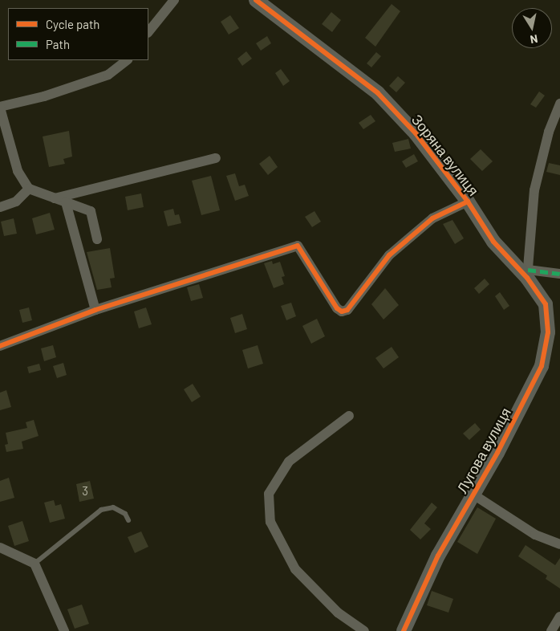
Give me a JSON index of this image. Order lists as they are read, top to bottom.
{
  "streets": {
    "street": ["Зоряна вулиця", "Лугова вулиця"]
  },
  "crossings": [
    ["Зоряна вулиця", "Лугова вулиця"]
  ],
  "house_numbers": ["3"],
  "legend": ["Cycle path", "Path"],
  "north": "bottom"
}
